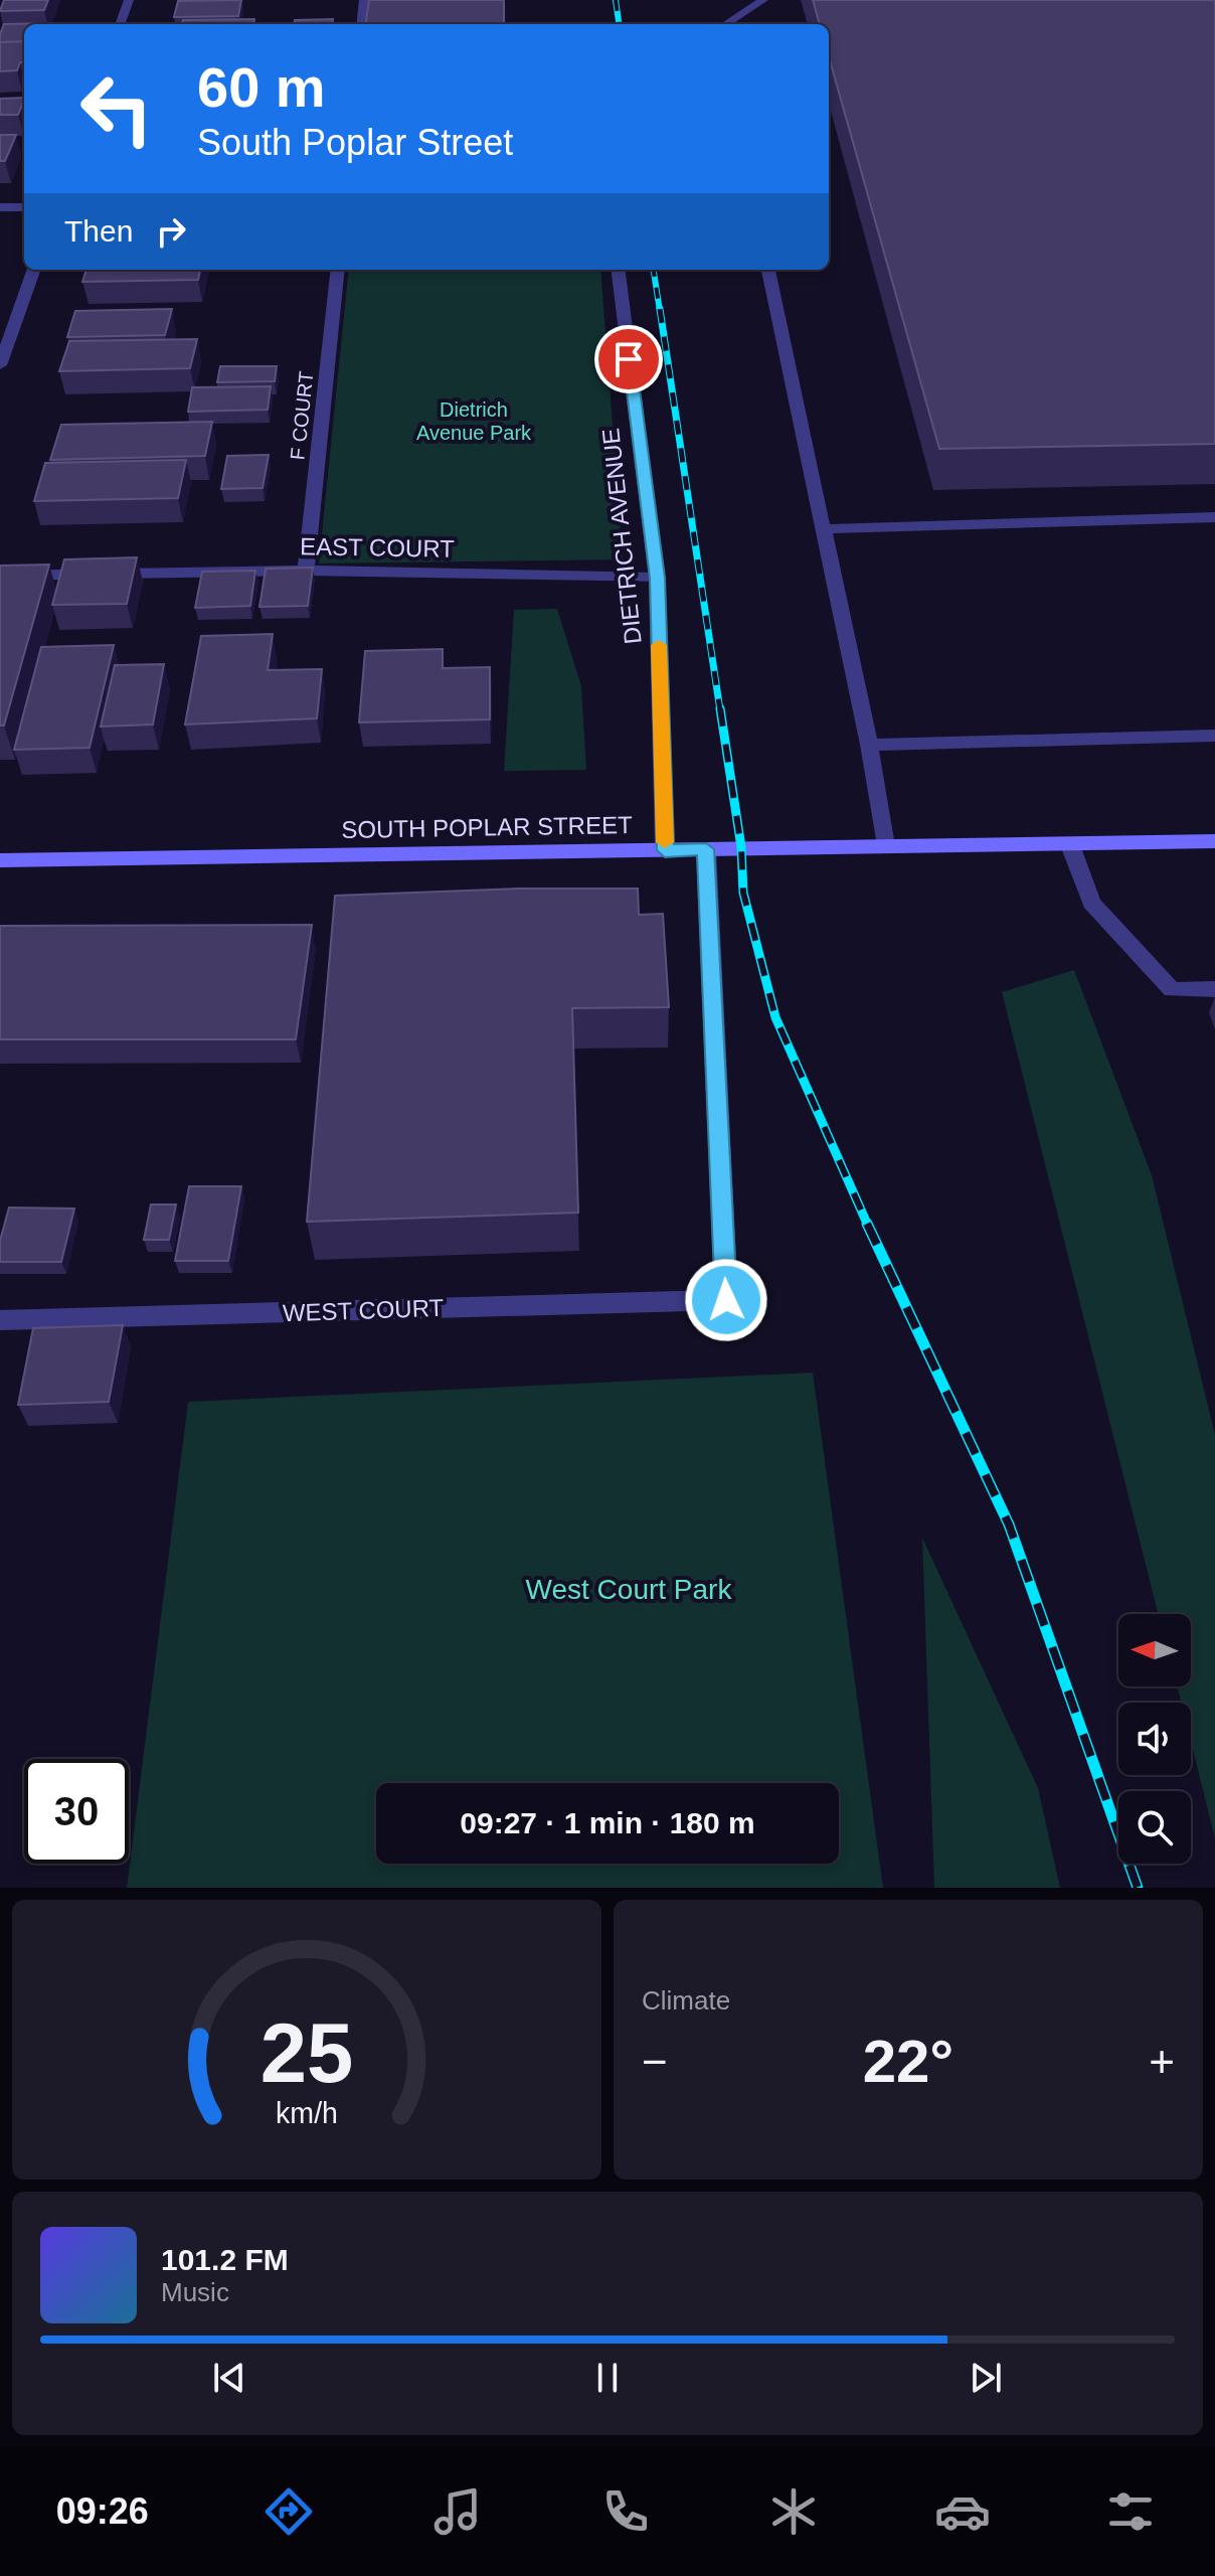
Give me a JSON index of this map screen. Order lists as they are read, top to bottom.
{
  "streets": {
    "main road": ["SOUTH POPLAR STREET"],
    "street": [
      "F COURT",
      "DIETRICH AVENUE",
      "EAST COURT",
      "WEST COURT"
    ]
  },
  "crossings": [
    ["F COURT", "EAST COURT"],
    ["DIETRICH AVENUE", "EAST COURT"],
    ["DIETRICH AVENUE", "SOUTH POPLAR STREET"],
    ["SOUTH POPLAR STREET", "WEST COURT"]
  ],
  "parks": ["Dietrich Avenue Park", "West Court Park"],
  "north": "left",
  "page": {
    "turn": ["60 m", "South Poplar Street"],
    "then": "Then",
    "limit": "30",
    "trip": "09:27 · 1 min · 180 m",
    "tile": "Climate",
    "heat": ["−", "22°", "+"],
    "song": ["101.2 FM", "Music"],
    "tabs": "09:26",
    "gauge": ["25", "km/h"]
  }
}
